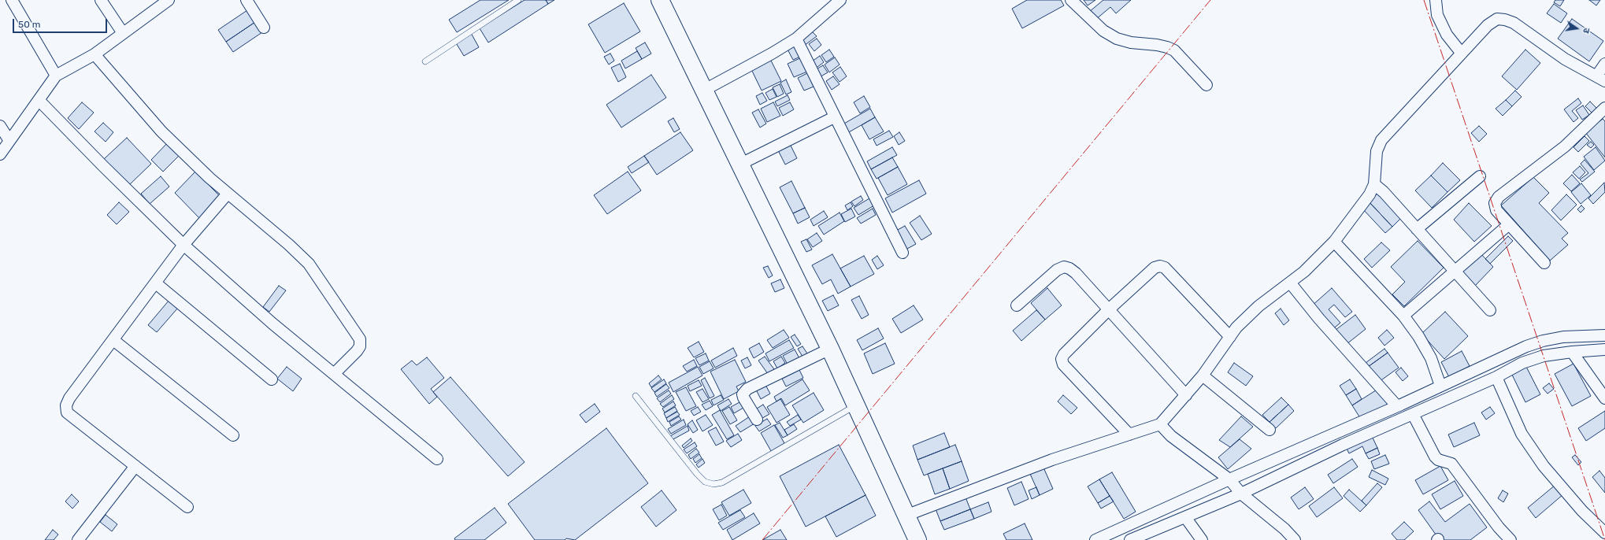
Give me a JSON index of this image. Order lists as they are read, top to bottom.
{
  "scale_bar": "50 m",
  "north": "right"
}
